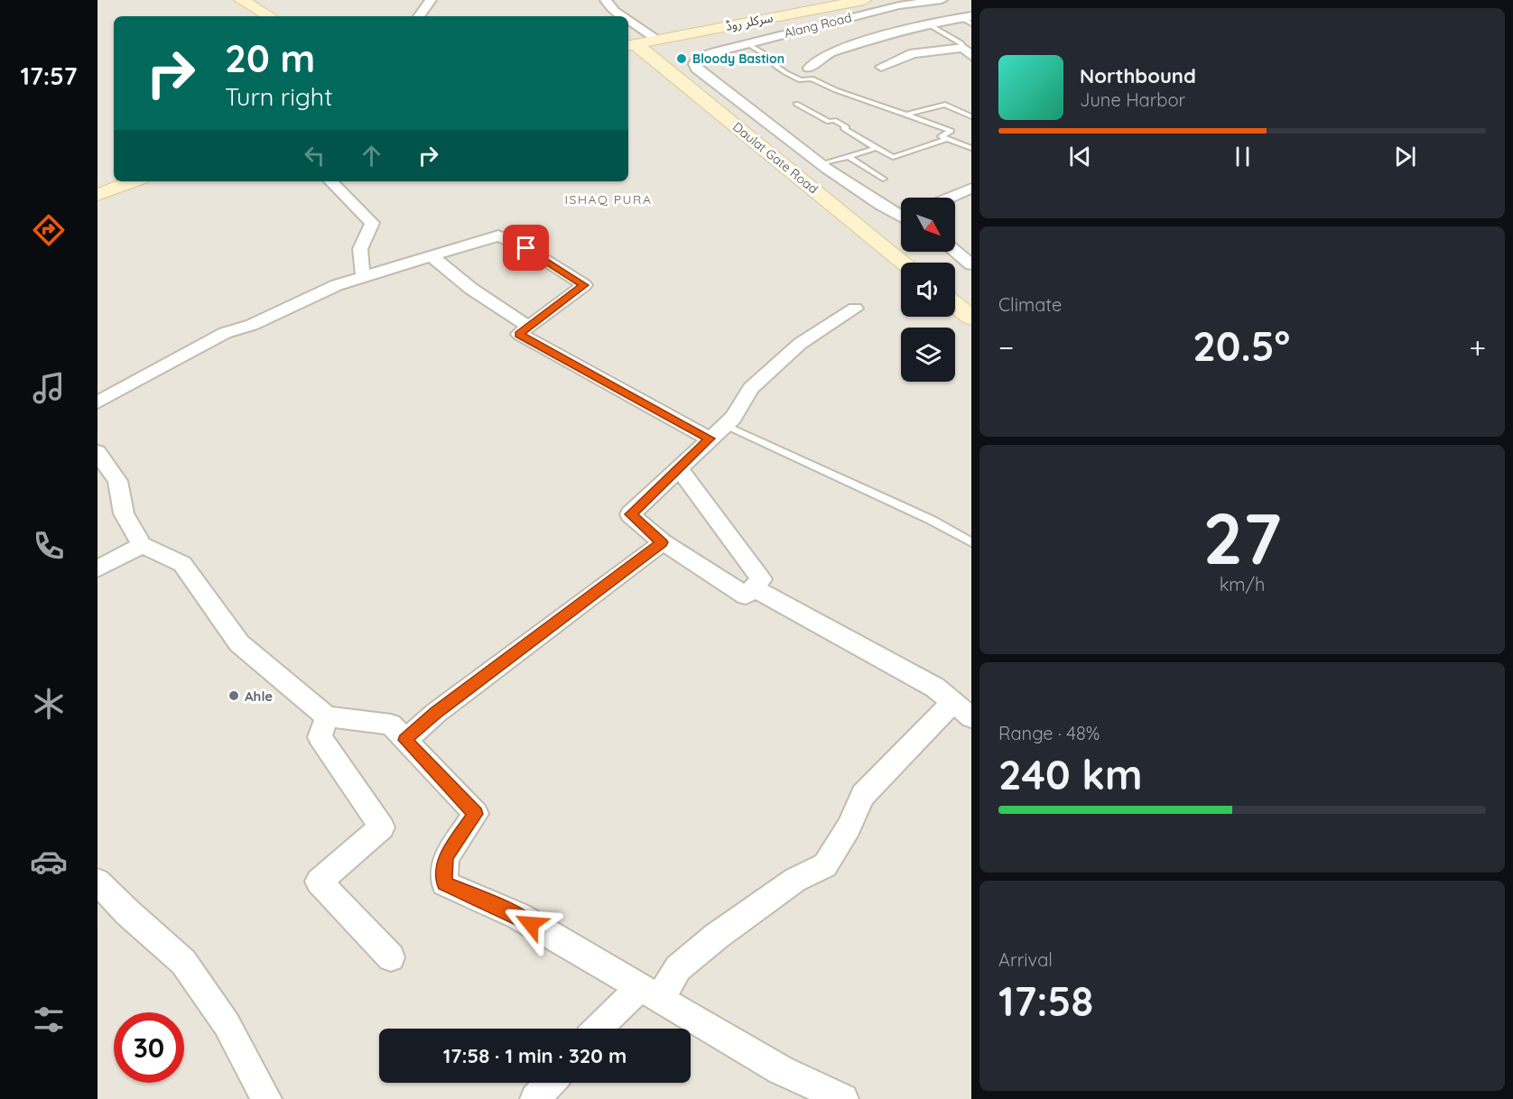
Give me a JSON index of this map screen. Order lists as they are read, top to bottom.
{
  "streets": {
    "main road": ["سرکلر روڈ", "Daulat Gate Road"],
    "street": ["Alang Road"]
  },
  "crossings": [
    ["سرکلر روڈ", "Daulat Gate Road"]
  ],
  "districts": ["ISHAQ PURA"],
  "places": ["Bloody Bastion", "Ahle"],
  "north": "bottom right",
  "page": {
    "tabs": "17:57",
    "turn": ["20 m", "Turn right"],
    "song": ["Northbound", "June Harbor"],
    "tile": [
      "Climate",
      ["27", "km/h"],
      ["Range · 48%", "240 km"],
      ["Arrival", "17:58"]
    ],
    "heat": ["−", "20.5°", "+"],
    "limit": "30",
    "trip": "17:58 · 1 min · 320 m"
  }
}
